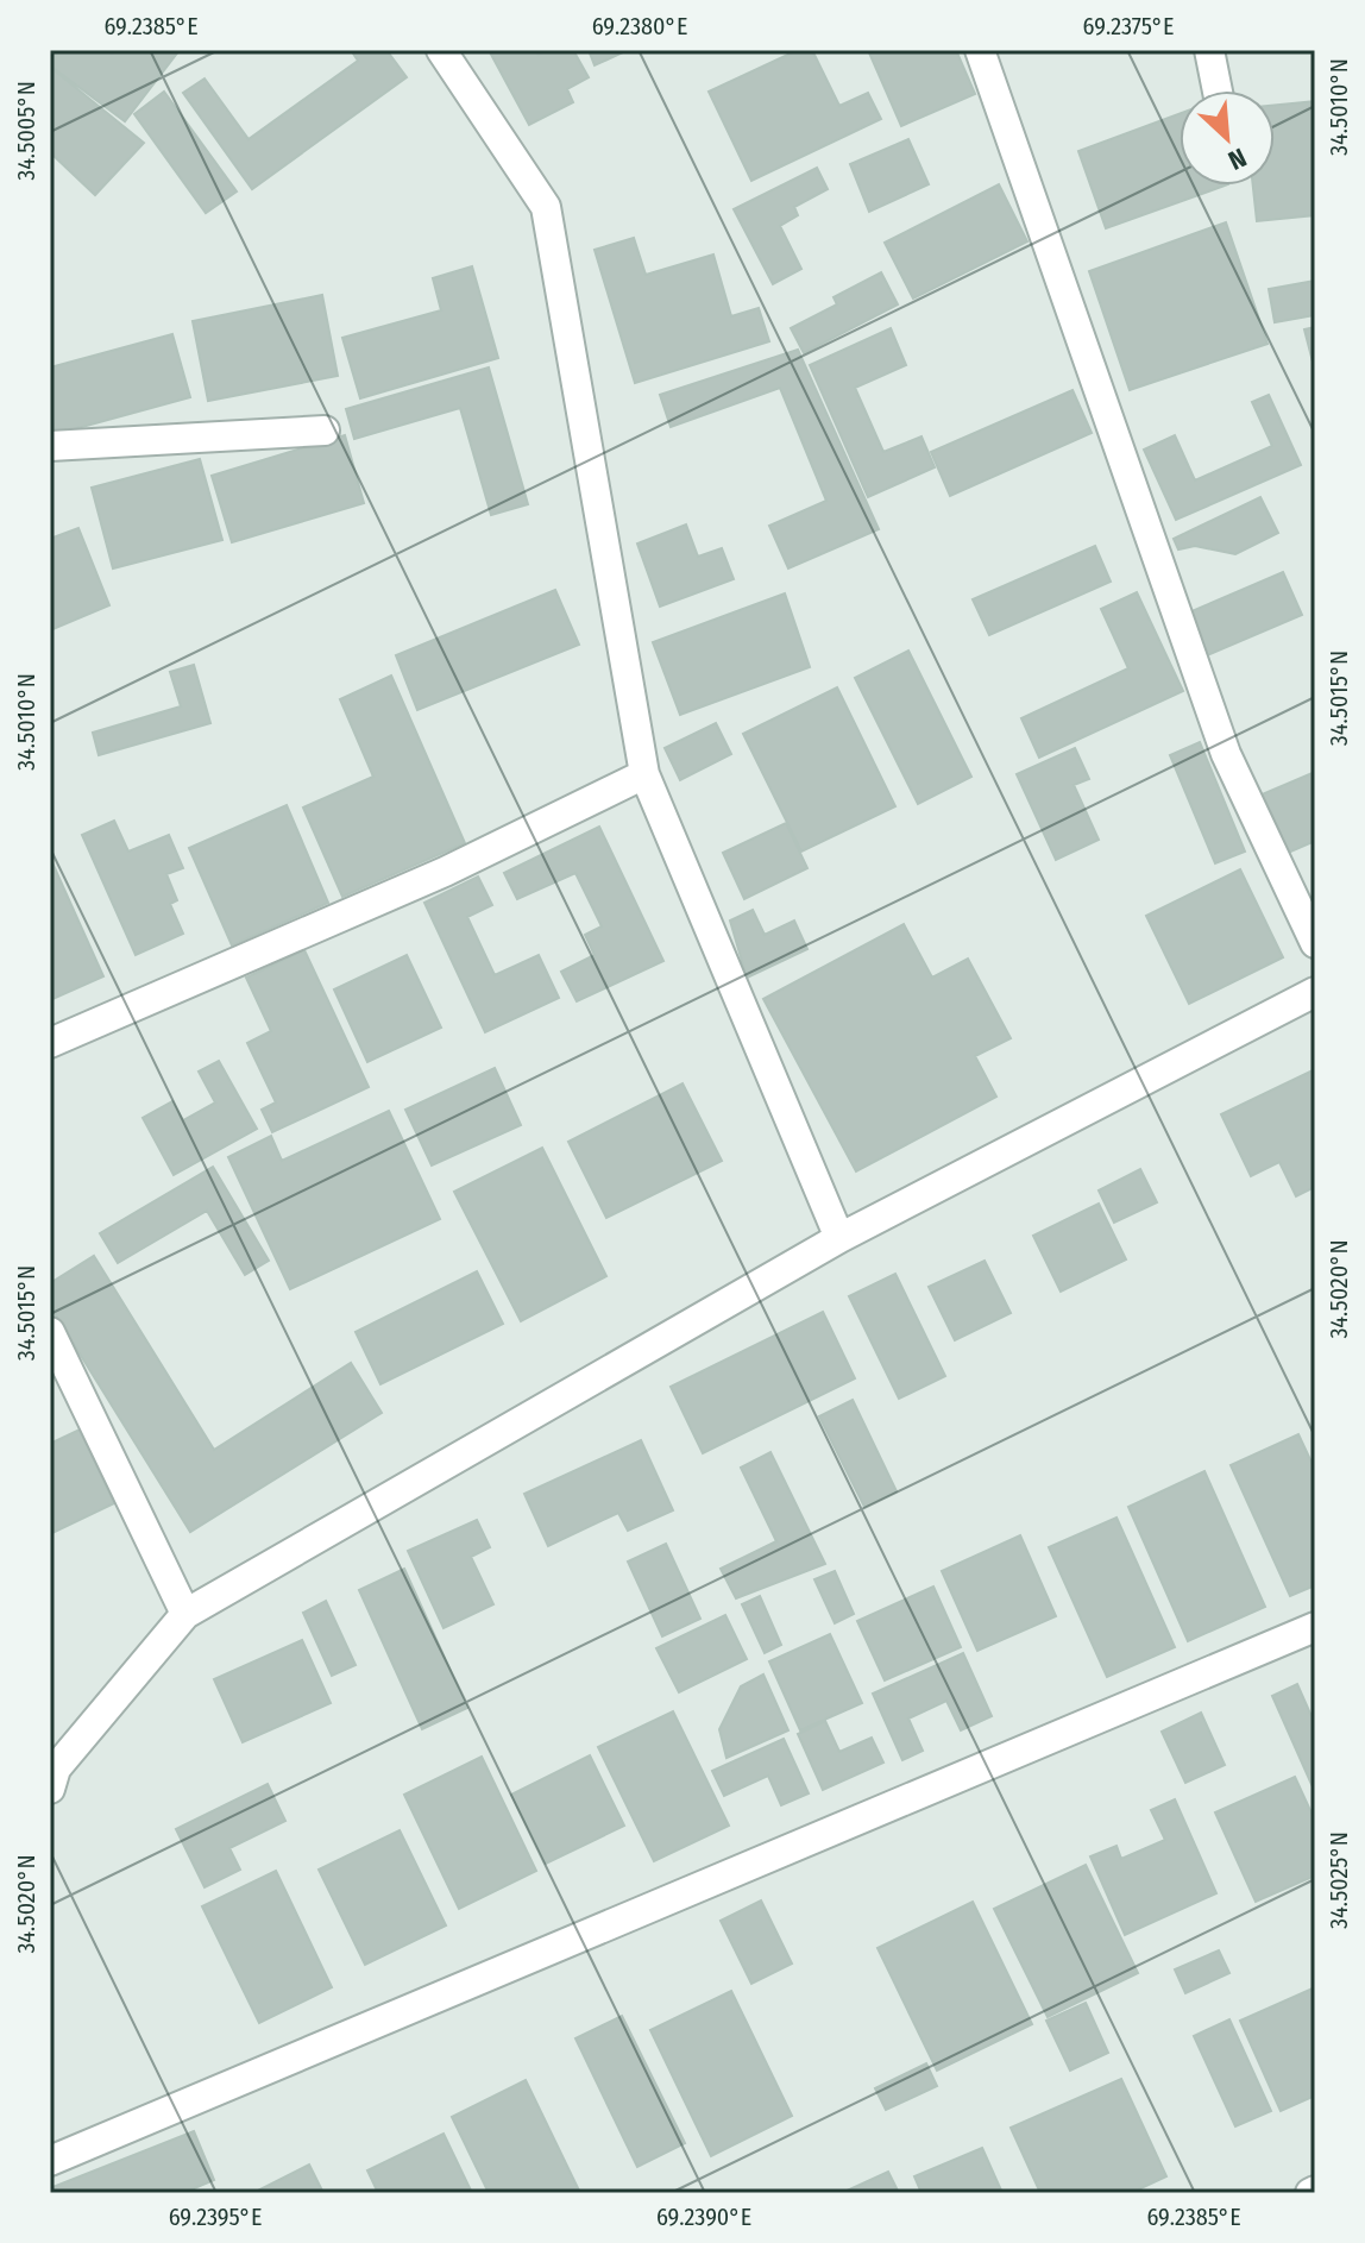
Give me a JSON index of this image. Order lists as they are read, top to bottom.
{
  "north": "bottom right",
  "coordinates": [
    "69.2385°E",
    "69.2380°E",
    "69.2375°E",
    "34.5010°N",
    "34.5005°N",
    "34.5015°N",
    "34.5020°N",
    "34.5025°N",
    "69.2395°E",
    "69.2390°E"
  ]
}
